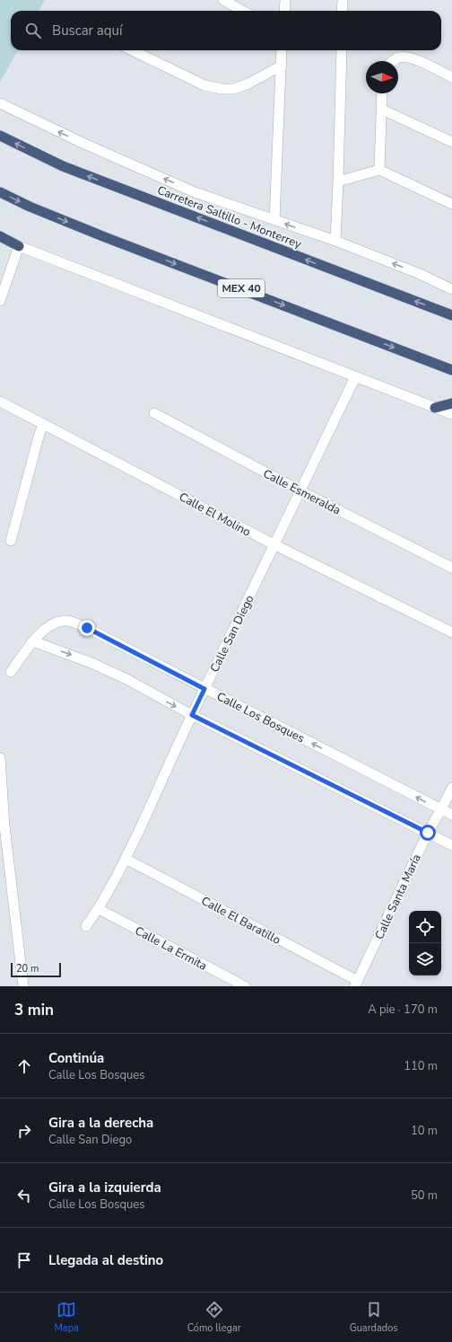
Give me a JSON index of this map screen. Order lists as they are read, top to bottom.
{
  "streets": {
    "highway": ["Carretera Saltillo - Monterrey", "MEX 40"],
    "street": [
      "Calle Esmeralda",
      "Calle El Molino",
      "Calle San Diego",
      "Calle Los Bosques",
      "Calle Santa María",
      "Calle El Baratillo",
      "Calle La Ermita"
    ]
  },
  "crossings": [
    ["Calle Esmeralda", "Calle San Diego"],
    ["Calle El Molino", "Calle San Diego"],
    ["Calle San Diego", "Calle Los Bosques"],
    ["Calle San Diego", "Calle El Baratillo"],
    ["Calle San Diego", "Calle La Ermita"],
    ["Calle Los Bosques", "Calle Santa María"],
    ["Calle Santa María", "Calle El Baratillo"]
  ],
  "scale_bar": "20 m",
  "north": "right",
  "page": {
    "search": "Buscar aquí",
    "scale": "20 m",
    "heading": ["3 min", "A pie · 170 m"],
    "list": [
      ["Continúa", "Calle Los Bosques", "110 m"],
      ["Gira a la derecha", "Calle San Diego", "10 m"],
      ["Gira a la izquierda", "Calle Los Bosques", "50 m"],
      "Llegada al destino"
    ],
    "nav": ["Mapa", "Cómo llegar", "Guardados"]
  }
}
